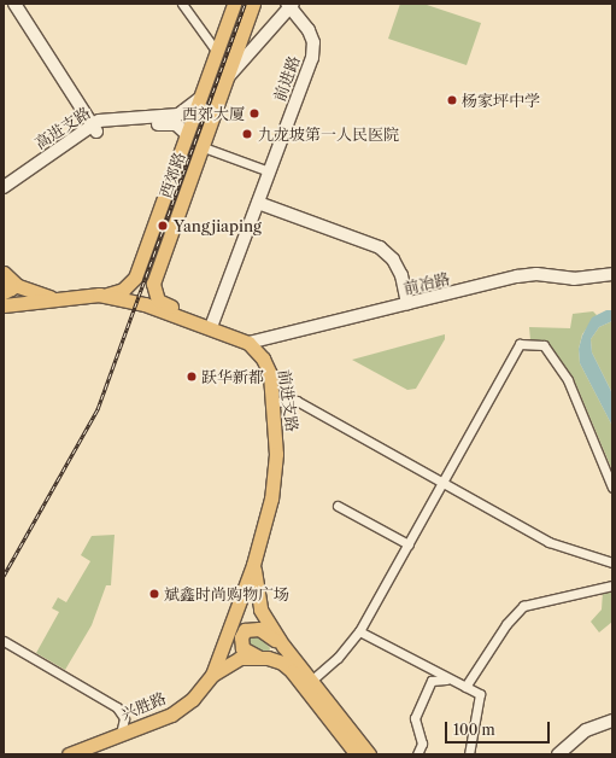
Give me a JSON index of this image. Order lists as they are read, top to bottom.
{
  "streets": {
    "main road": ["西郊路", "前进支路", "兴胜路"],
    "street": ["前进路", "高进支路", "前冶路"]
  },
  "crossings": [
    ["前进路", "前进支路"],
    ["高进支路", "西郊路"],
    ["前冶路", "前进支路"],
    ["前进支路", "兴胜路"]
  ],
  "places": [
    "杨家坪中学",
    "西郊大厦",
    "九龙坡第一人民医院",
    "Yangjiaping",
    "跃华新都",
    "斌鑫时尚购物广场"
  ],
  "scale_bar": "100 m"
}
